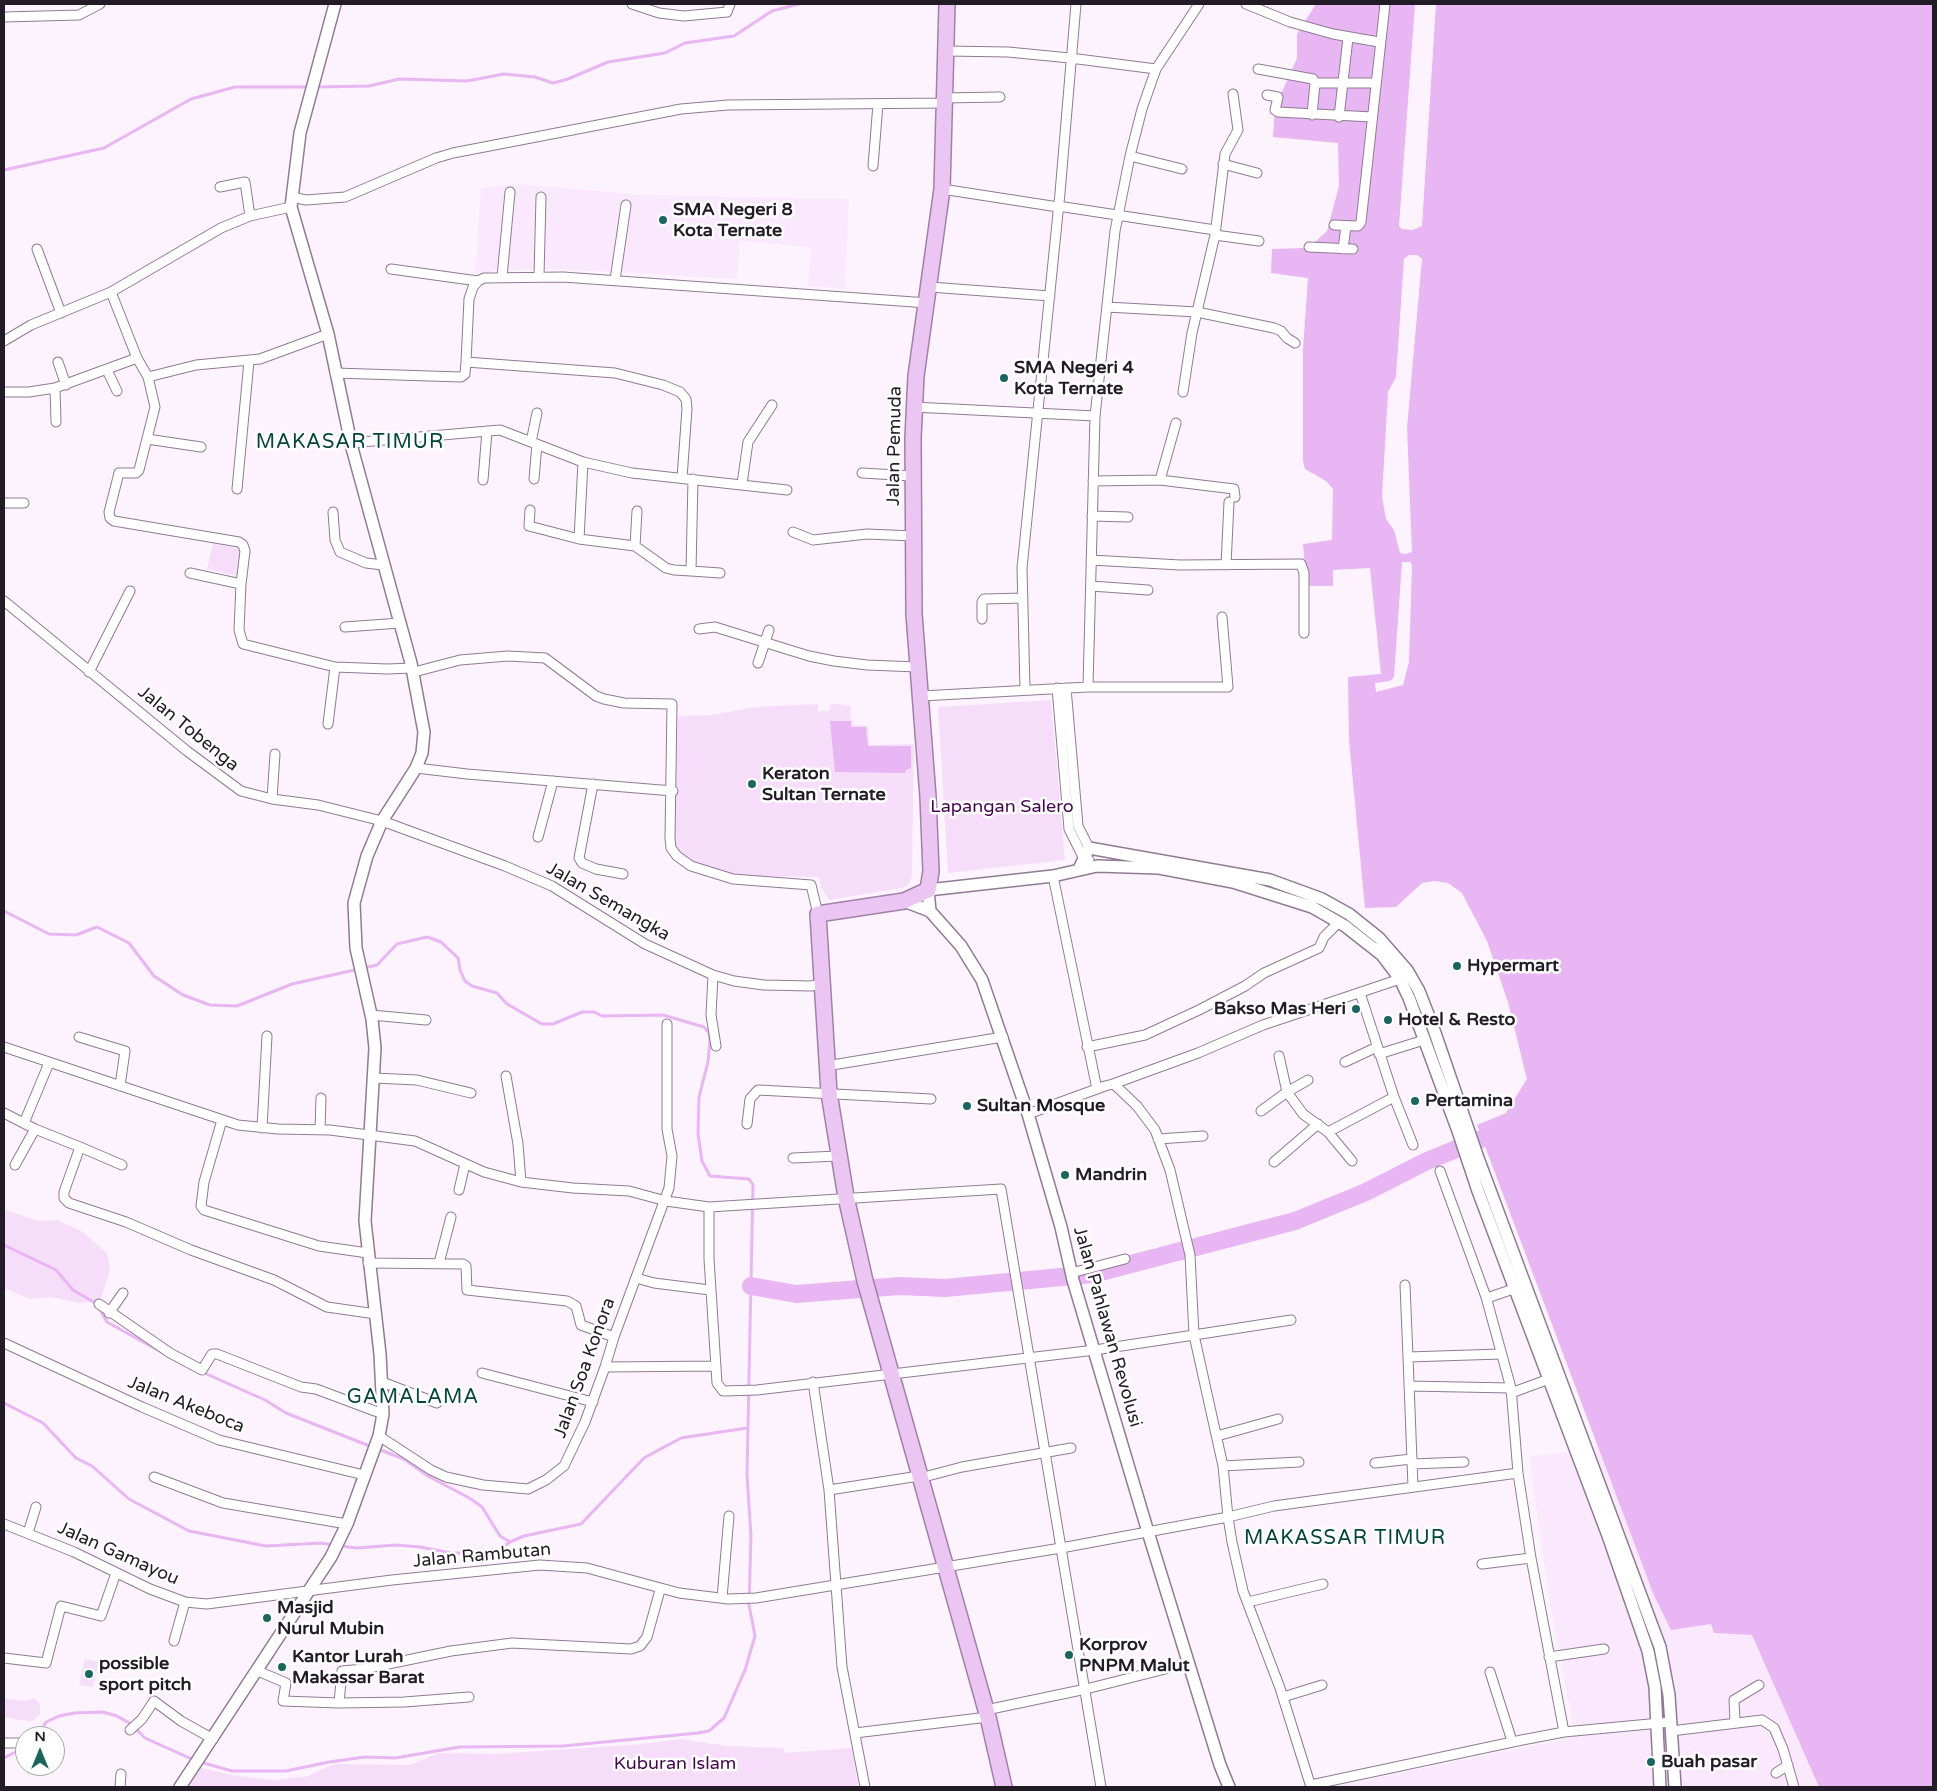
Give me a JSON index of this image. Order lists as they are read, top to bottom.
{
  "streets": {
    "highway": ["Jalan Pemuda"],
    "street": [
      "Jalan Tobenga",
      "Jalan Semangka",
      "Jalan Pahlawan Revolusi",
      "Jalan Soa Konora",
      "Jalan Akeboca",
      "Jalan Gamayou",
      "Jalan Rambutan"
    ]
  },
  "crossings": [
    ["Jalan Tobenga", "Jalan Semangka"],
    ["Jalan Pahlawan Revolusi", "Jalan Rambutan"],
    ["Jalan Gamayou", "Jalan Rambutan"]
  ],
  "districts": ["MAKASAR TIMUR", "GAMALAMA", "MAKASSAR TIMUR"],
  "parks": ["Lapangan Salero", "Kuburan Islam"],
  "places": [
    "SMA Negeri 8 Kota Ternate",
    "SMA Negeri 4 Kota Ternate",
    "Keraton Sultan Ternate",
    "Hypermart",
    "Bakso Mas Heri",
    "Hotel & Resto",
    "Pertamina",
    "Sultan Mosque",
    "Mandrin",
    "Masjid Nurul Mubin",
    "Korprov PNPM Malut",
    "Kantor Lurah Makassar Barat",
    "possible sport pitch",
    "Buah pasar"
  ],
  "north": "top"
}
